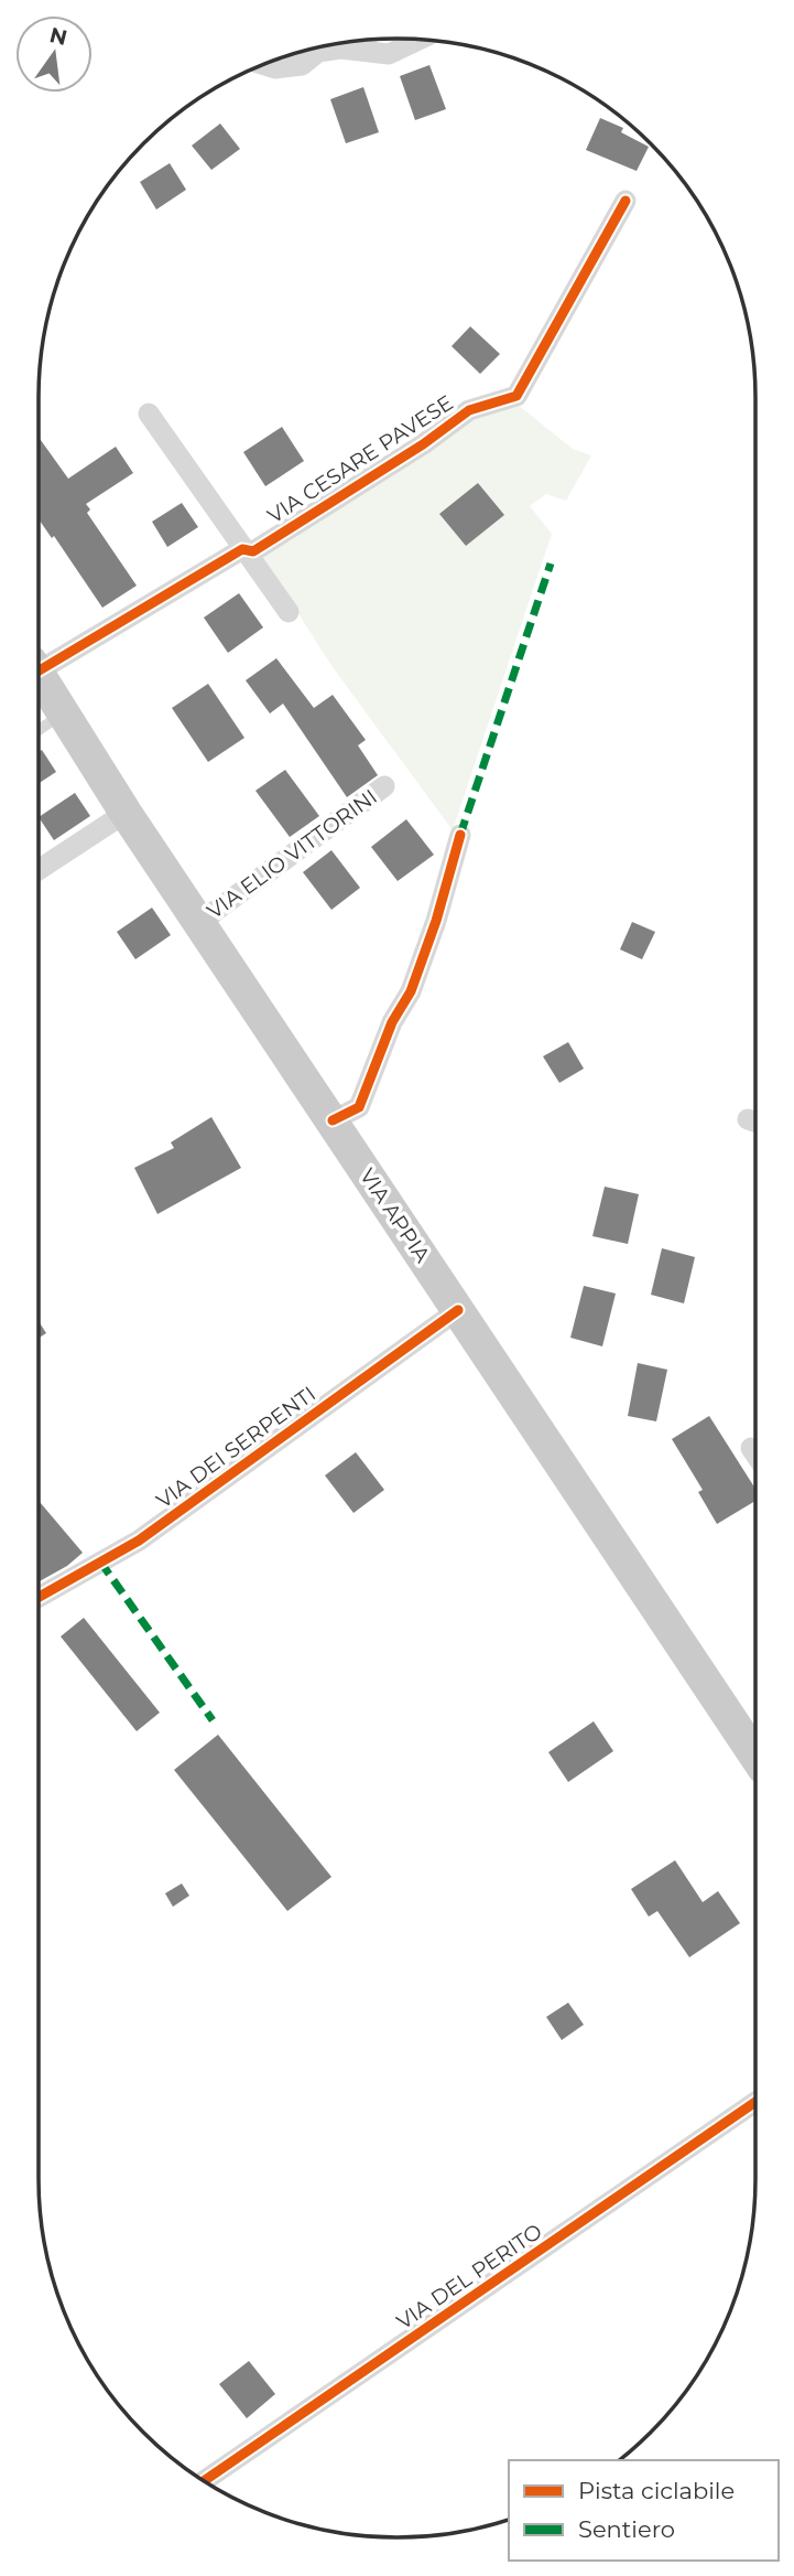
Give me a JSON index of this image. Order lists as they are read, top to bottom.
{
  "streets": {
    "main road": ["VIA APPIA"],
    "street": [
      "VIA CESARE PAVESE",
      "VIA ELIO VITTORINI",
      "VIA DEI SERPENTI",
      "VIA DEL PERITO"
    ]
  },
  "crossings": [
    ["VIA ELIO VITTORINI", "VIA APPIA"],
    ["VIA APPIA", "VIA DEI SERPENTI"]
  ],
  "legend": ["Pista ciclabile", "Sentiero"],
  "north": "top"
}
